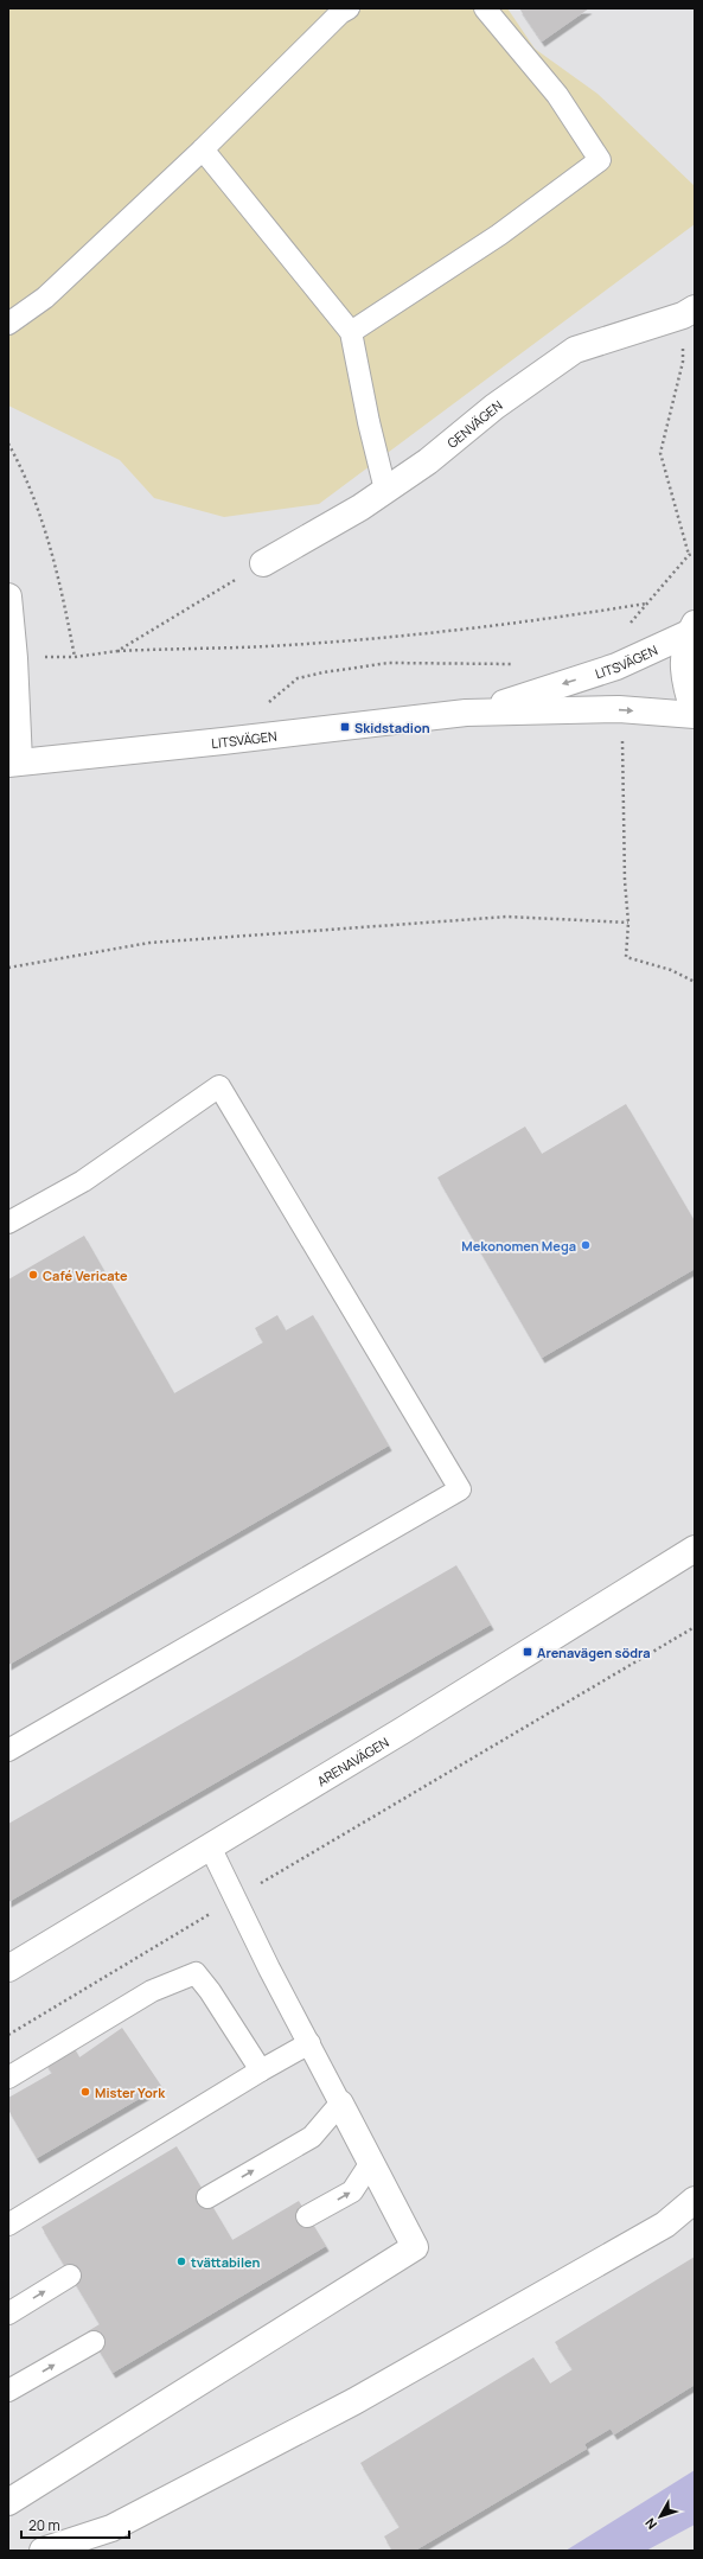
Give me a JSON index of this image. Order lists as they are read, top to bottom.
{
  "streets": {
    "street": ["GENVÄGEN", "LITSVÄGEN", "ARENAVÄGEN"]
  },
  "places": {
    "transit": ["Skidstadion", "Arenavägen södra"],
    "other": [
      "Mekonomen Mega",
      "Café Vericate",
      "Mister York",
      "tvättabilen"
    ]
  },
  "scale_bar": "20 m",
  "north": "bottom left"
}
